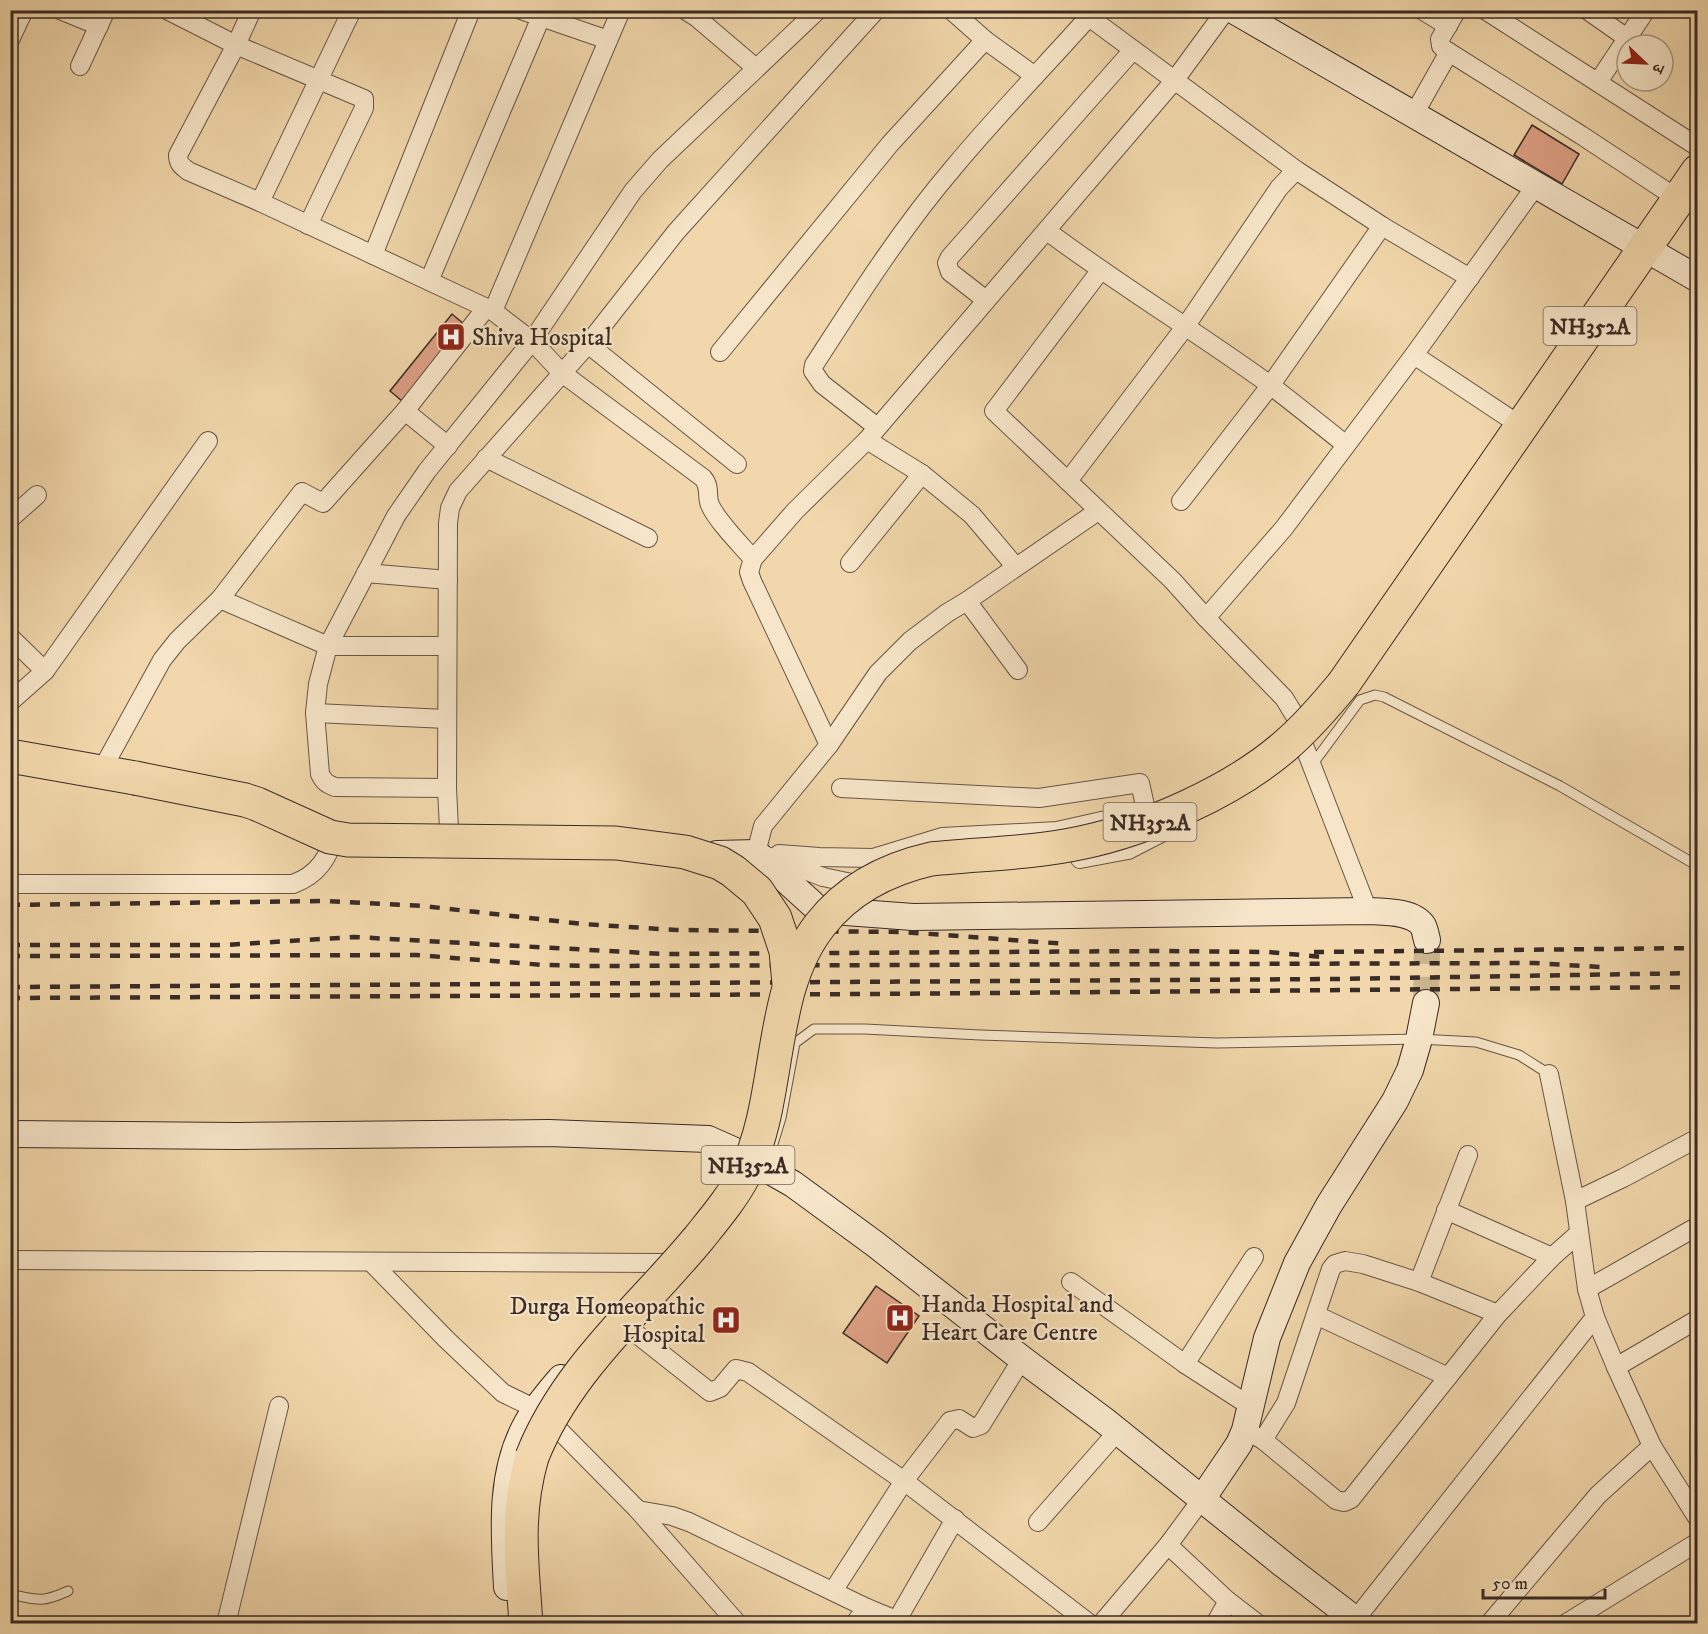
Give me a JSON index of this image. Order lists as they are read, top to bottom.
{
  "streets": {
    "highway": ["NH352A"]
  },
  "places": {
    "hospital": ["Shiva Hospital", "Handa Hospital and Heart Care Centre", "Durga Homeopathic Hospital"]
  },
  "scale_bar": "50 m",
  "north": "bottom right"
}
